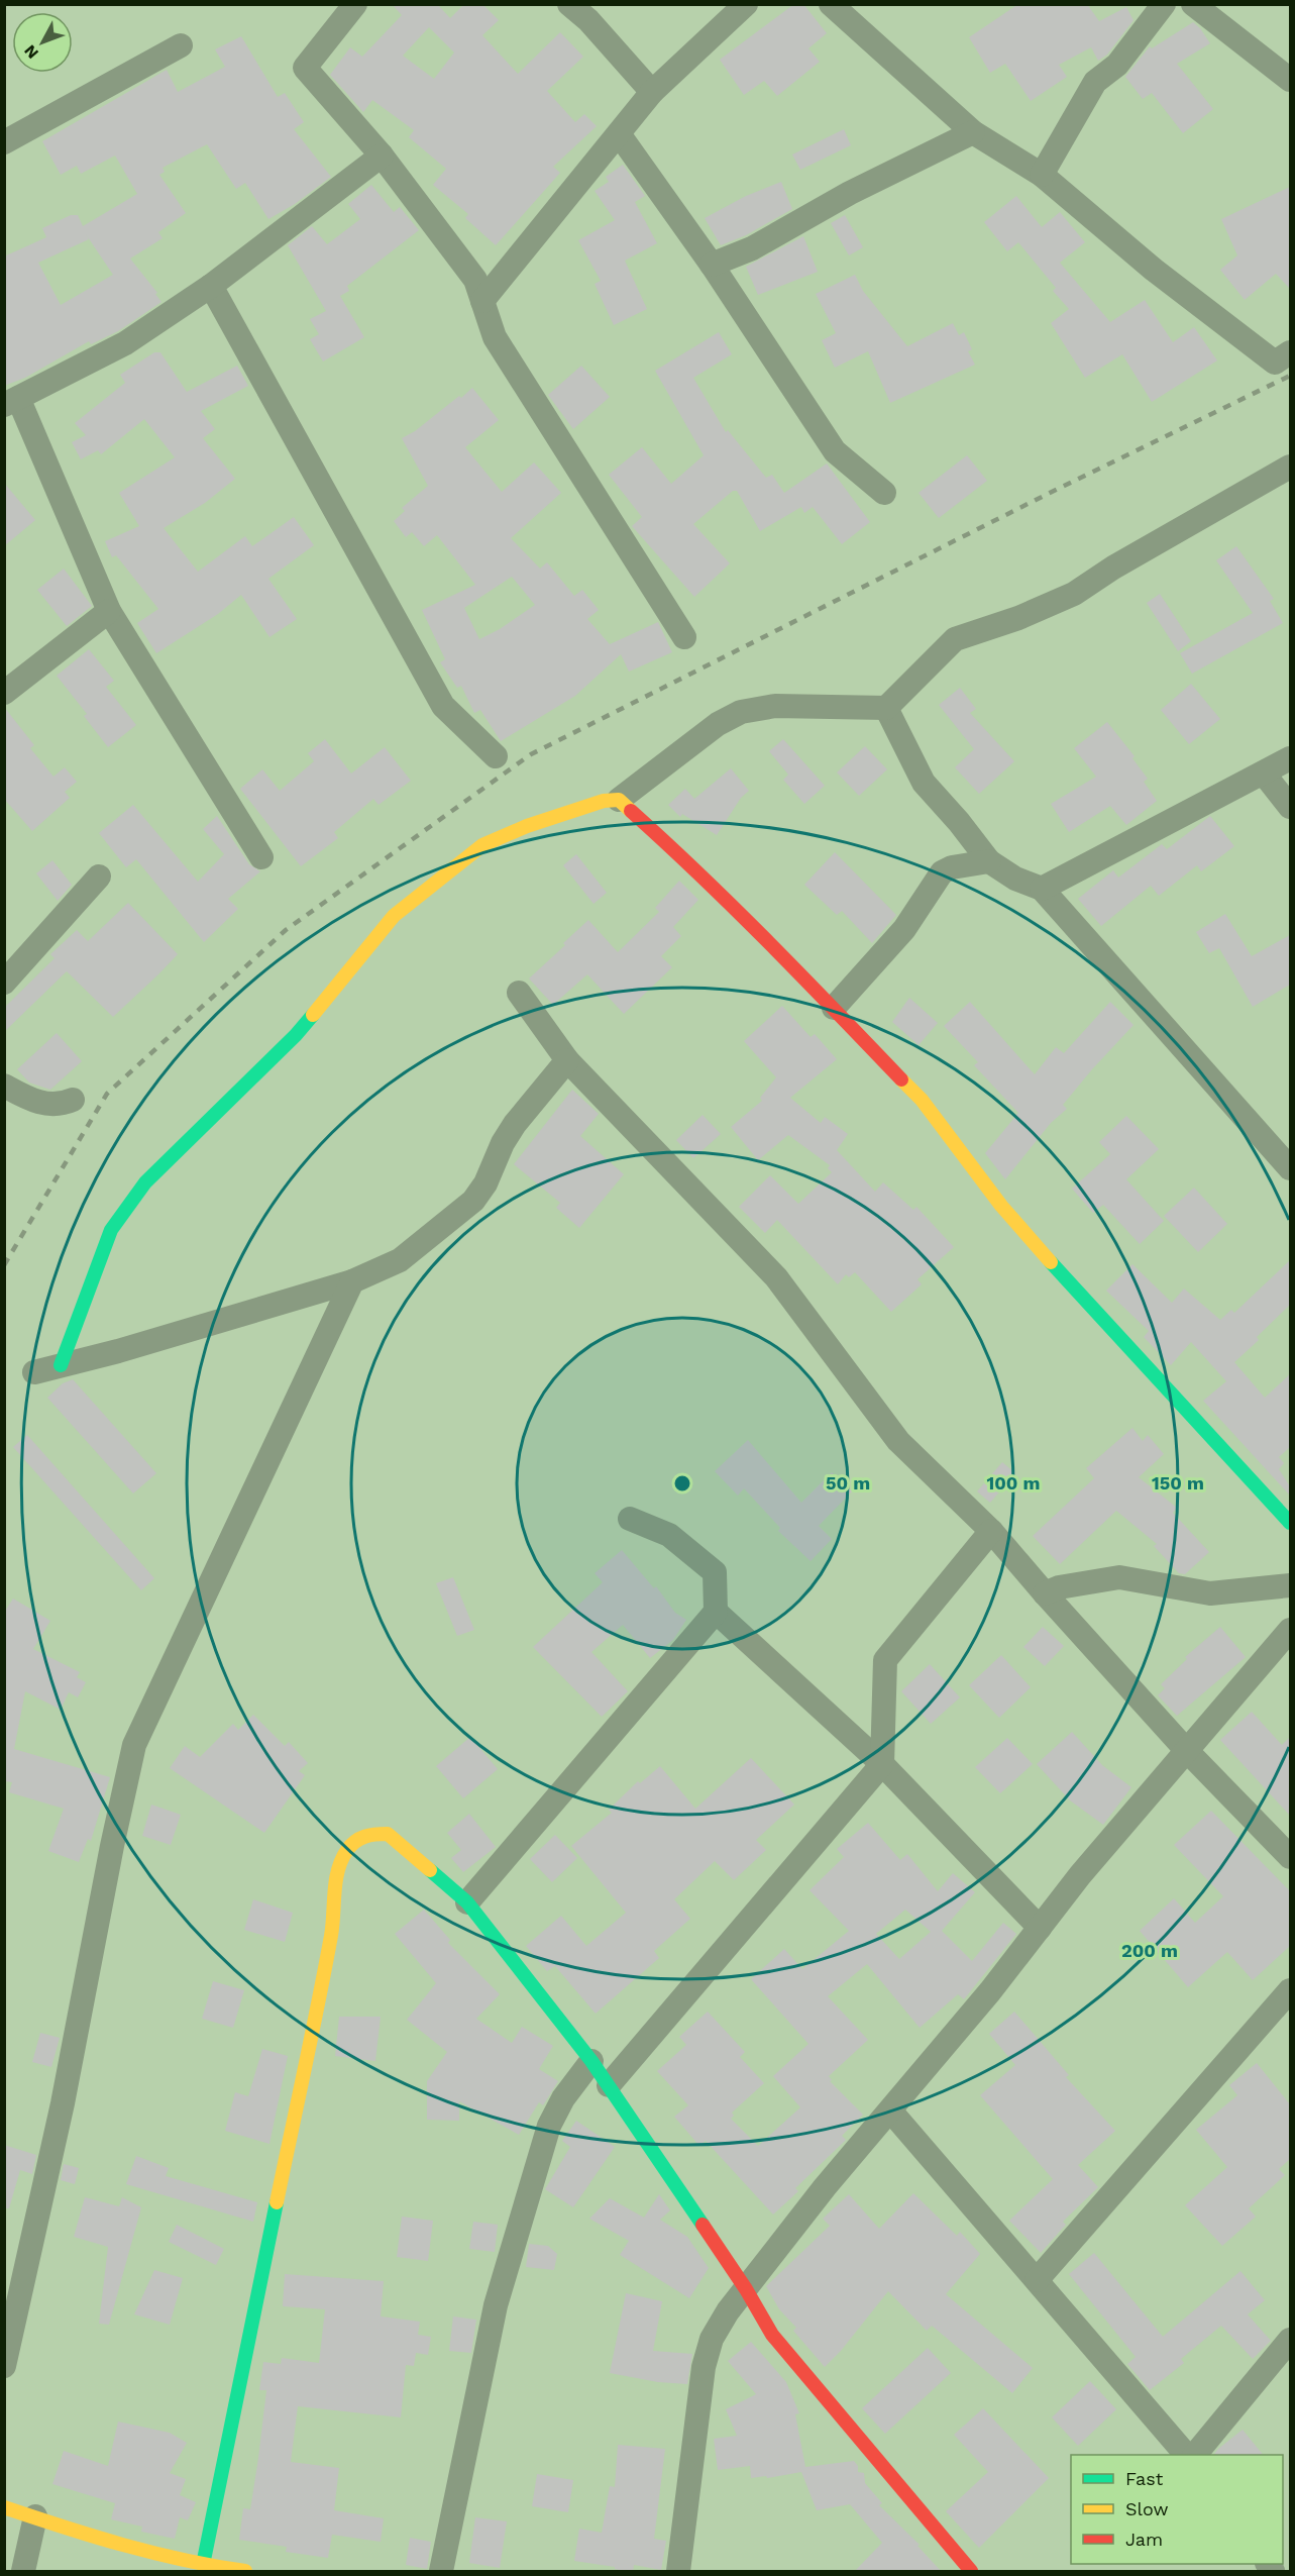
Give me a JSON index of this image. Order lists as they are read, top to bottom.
{
  "legend": ["Fast", "Slow", "Jam"],
  "north": "bottom left",
  "rings": [
    "50 m",
    "100 m",
    "150 m",
    "200 m"
  ]
}
